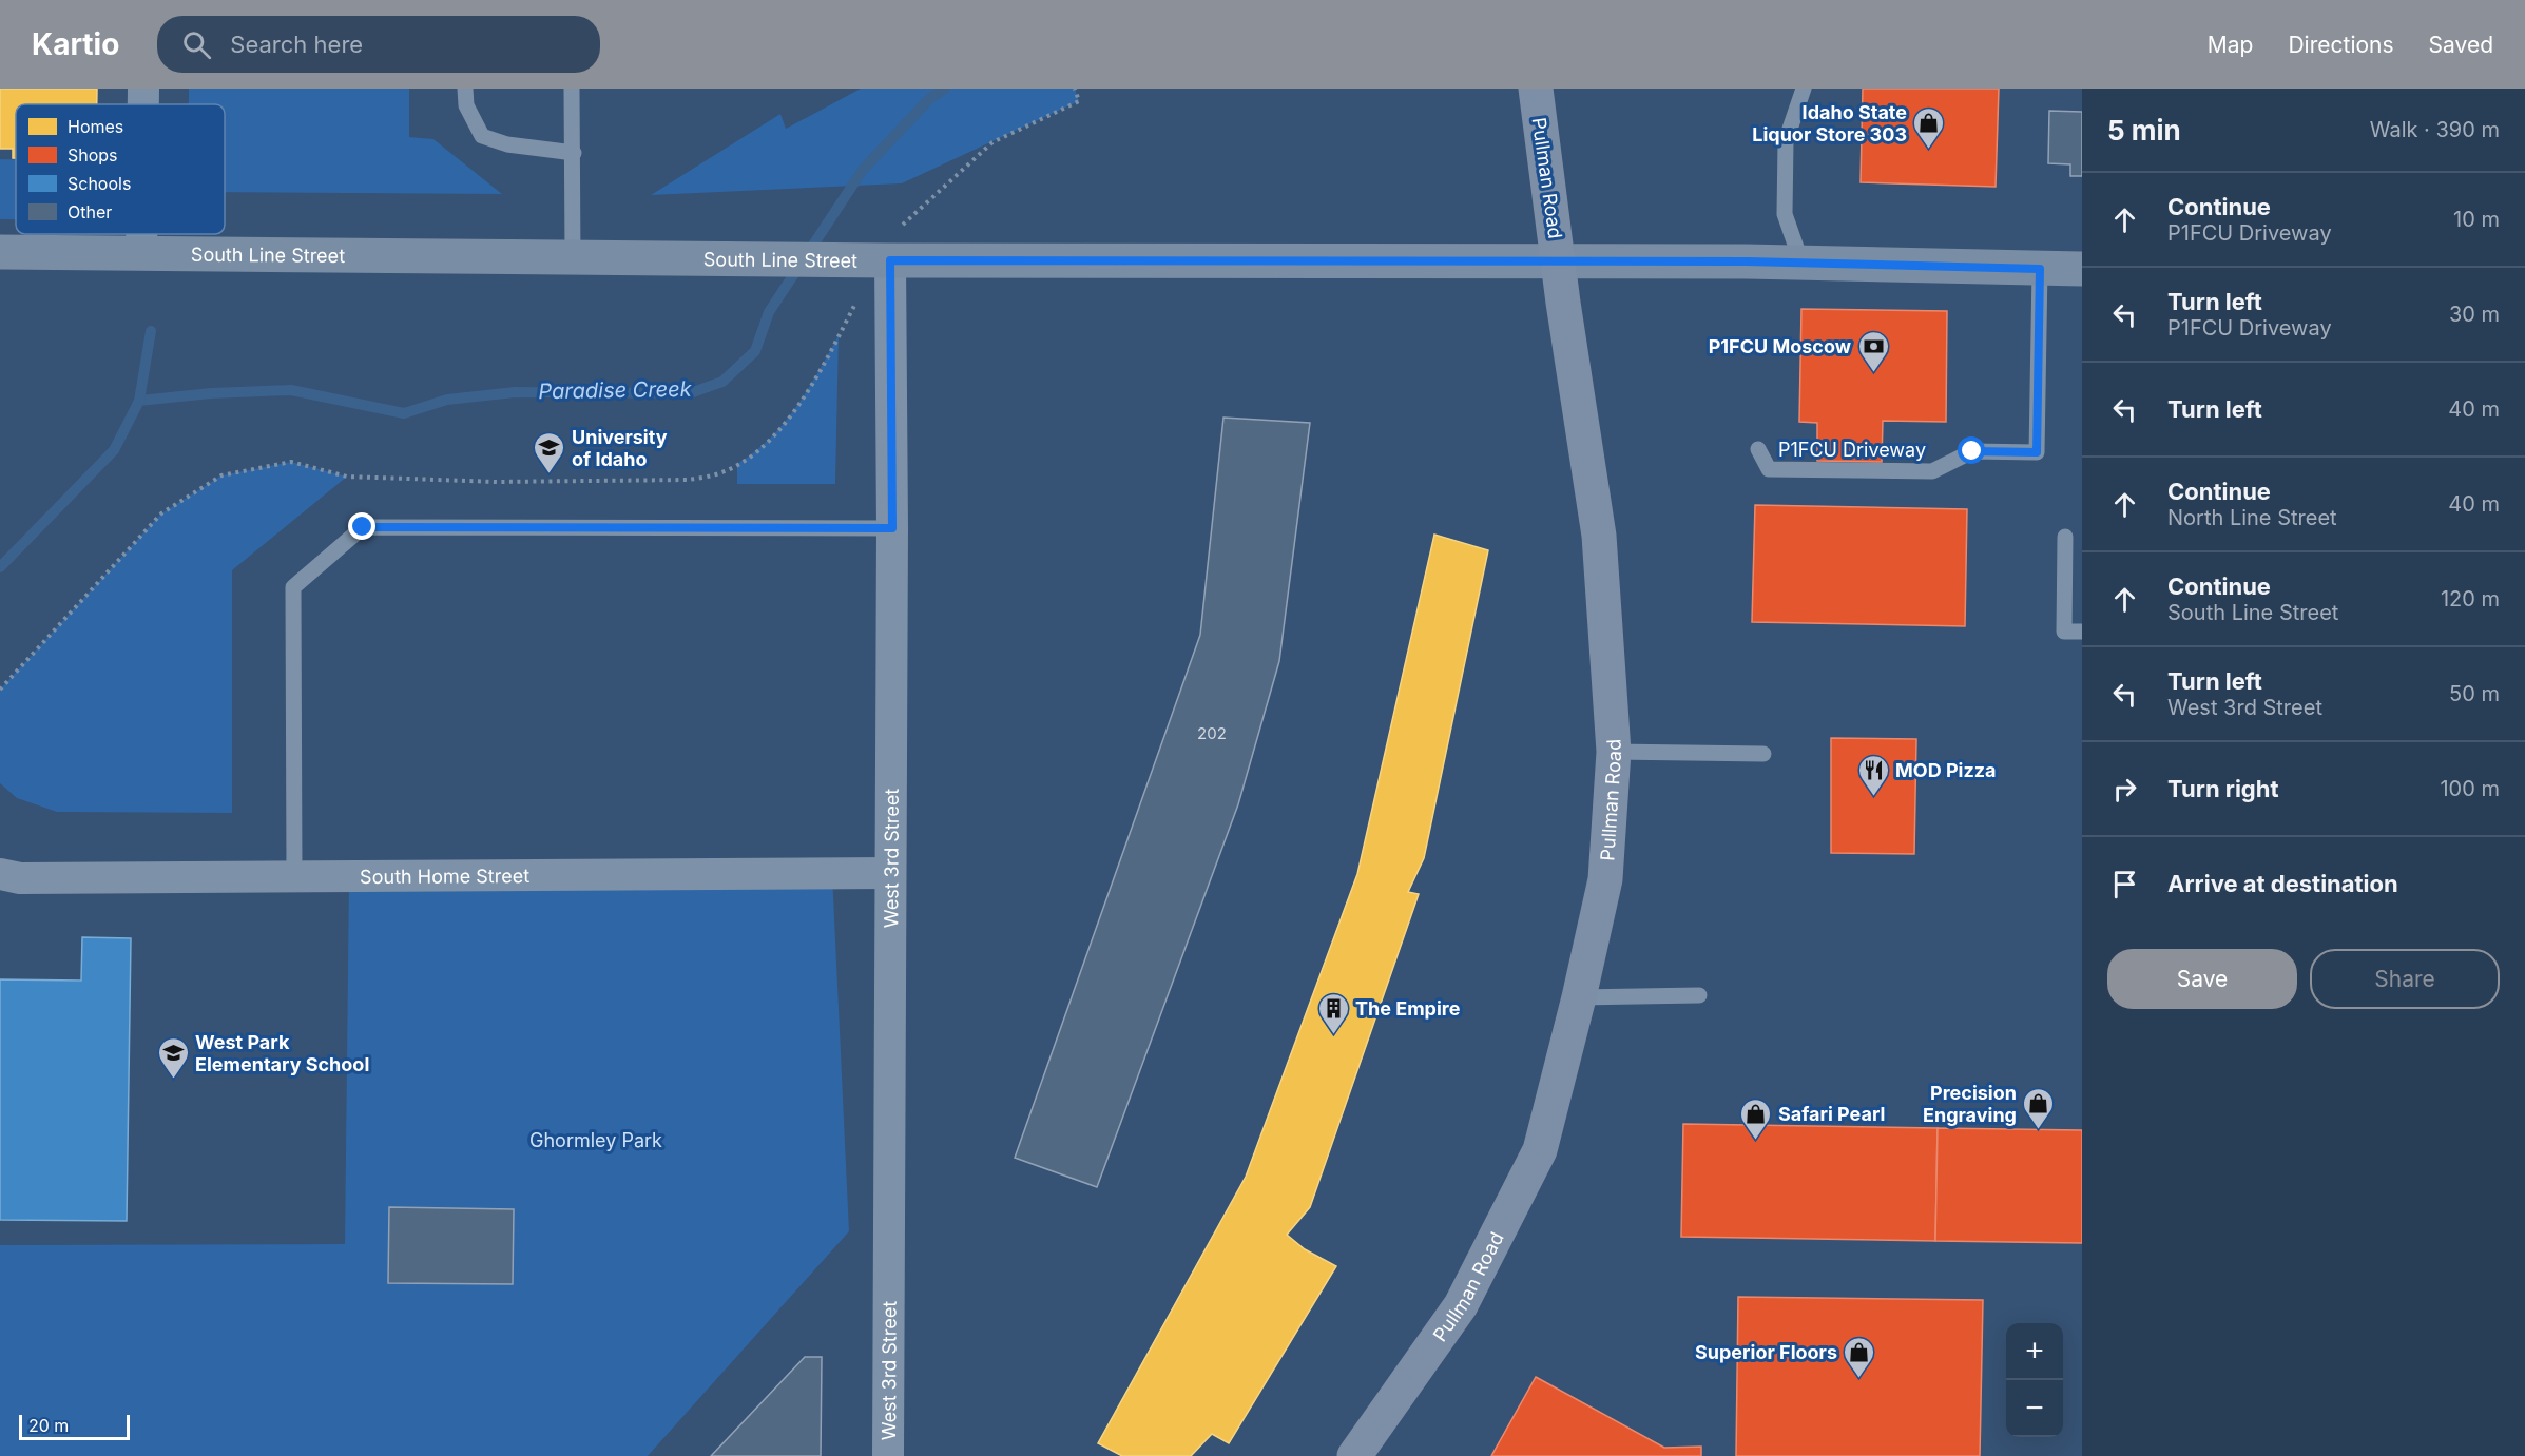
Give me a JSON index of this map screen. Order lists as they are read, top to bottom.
{
  "streets": {
    "main road": ["Pullman Road"],
    "street": ["South Line Street", "West 3rd Street", "South Home Street"],
    "lane": ["P1FCU Driveway"]
  },
  "crossings": [
    ["Pullman Road", "South Line Street"],
    ["South Line Street", "P1FCU Driveway"],
    ["South Line Street", "West 3rd Street"],
    ["West 3rd Street", "South Home Street"]
  ],
  "water": ["Paradise Creek"],
  "parks": ["Ghormley Park"],
  "places": {
    "shop": [
      "Idaho State Liquor Store 303",
      "Precision Engraving",
      "Safari Pearl",
      "Superior Floors"
    ],
    "bank": ["P1FCU Moscow"],
    "school or university": ["University of Idaho", "West Park Elementary School"],
    "restaurant": ["MOD Pizza"],
    "building": ["The Empire"]
  },
  "house_numbers": ["202"],
  "legend": [
    "Homes",
    "Shops",
    "Schools",
    "Other"
  ],
  "scale_bar": "20 m",
  "page": {
    "header": "Kartio",
    "search": "Search here",
    "nav": ["Map", "Directions", "Saved"],
    "heading": ["5 min", "Walk · 390 m"],
    "list": [
      ["Continue", "P1FCU Driveway", "10 m"],
      ["Turn left", "P1FCU Driveway", "30 m"],
      ["Turn left", "40 m"],
      ["Continue", "North Line Street", "40 m"],
      ["Continue", "South Line Street", "120 m"],
      ["Turn left", "West 3rd Street", "50 m"],
      ["Turn right", "100 m"],
      "Arrive at destination"
    ],
    "buttons": ["Save", "Share"],
    "map_buttons": ["+", "−"],
    "scale": "20 m"
  }
}
